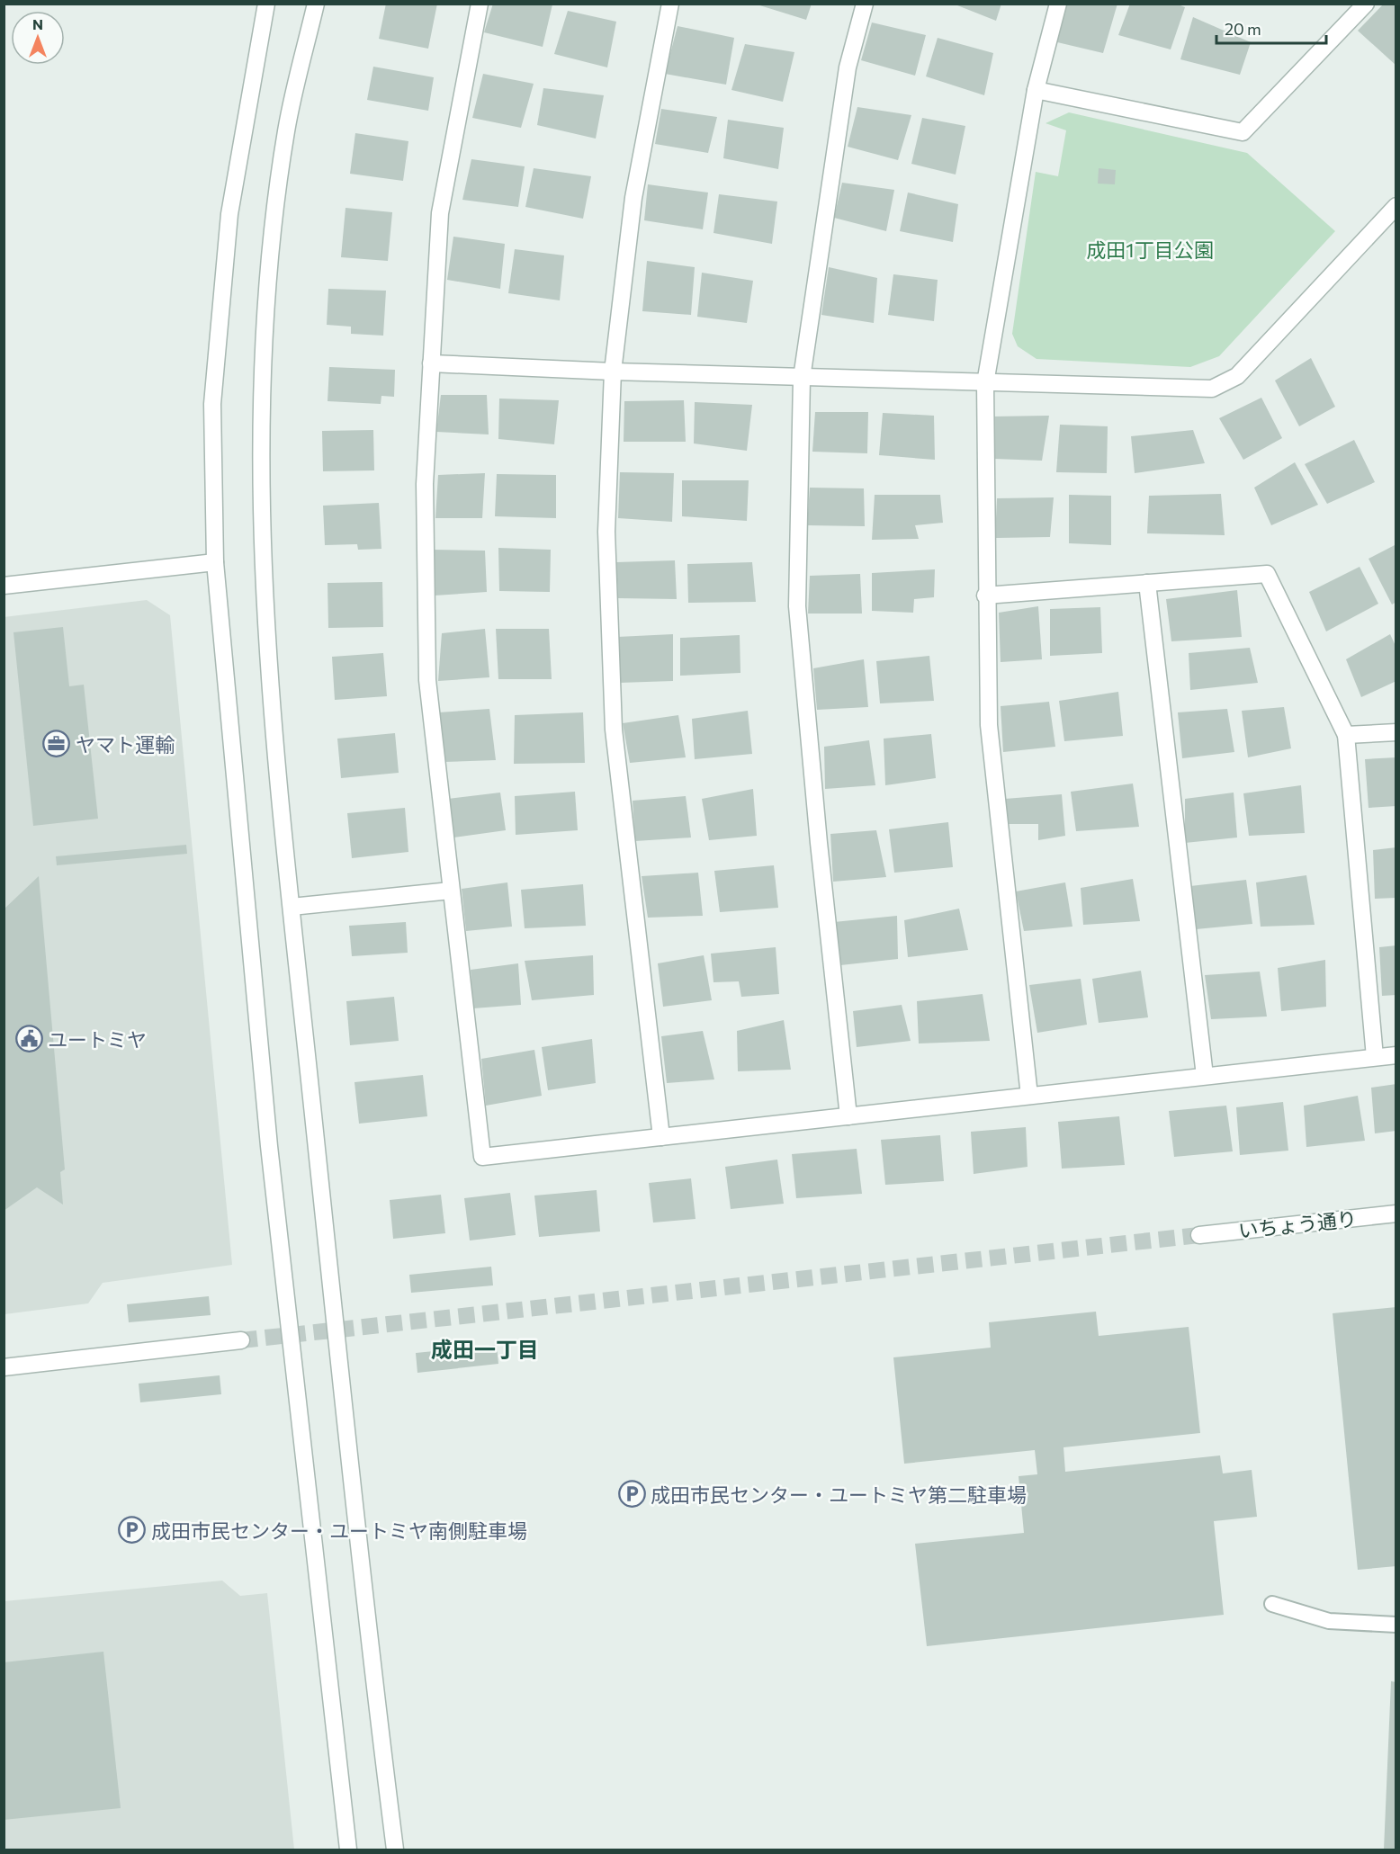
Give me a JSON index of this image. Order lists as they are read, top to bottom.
{
  "streets": {
    "street": ["いちょう通り"]
  },
  "districts": ["成田一丁目"],
  "parks": ["成田1丁目公園"],
  "places": {
    "office": ["ヤマト運輸"],
    "public building": ["ユートミヤ"],
    "parking": ["成田市民センター・ユートミヤ第二駐車場", "成田市民センター・ユートミヤ南側駐車場"]
  },
  "scale_bar": "20 m",
  "north": "top"
}
